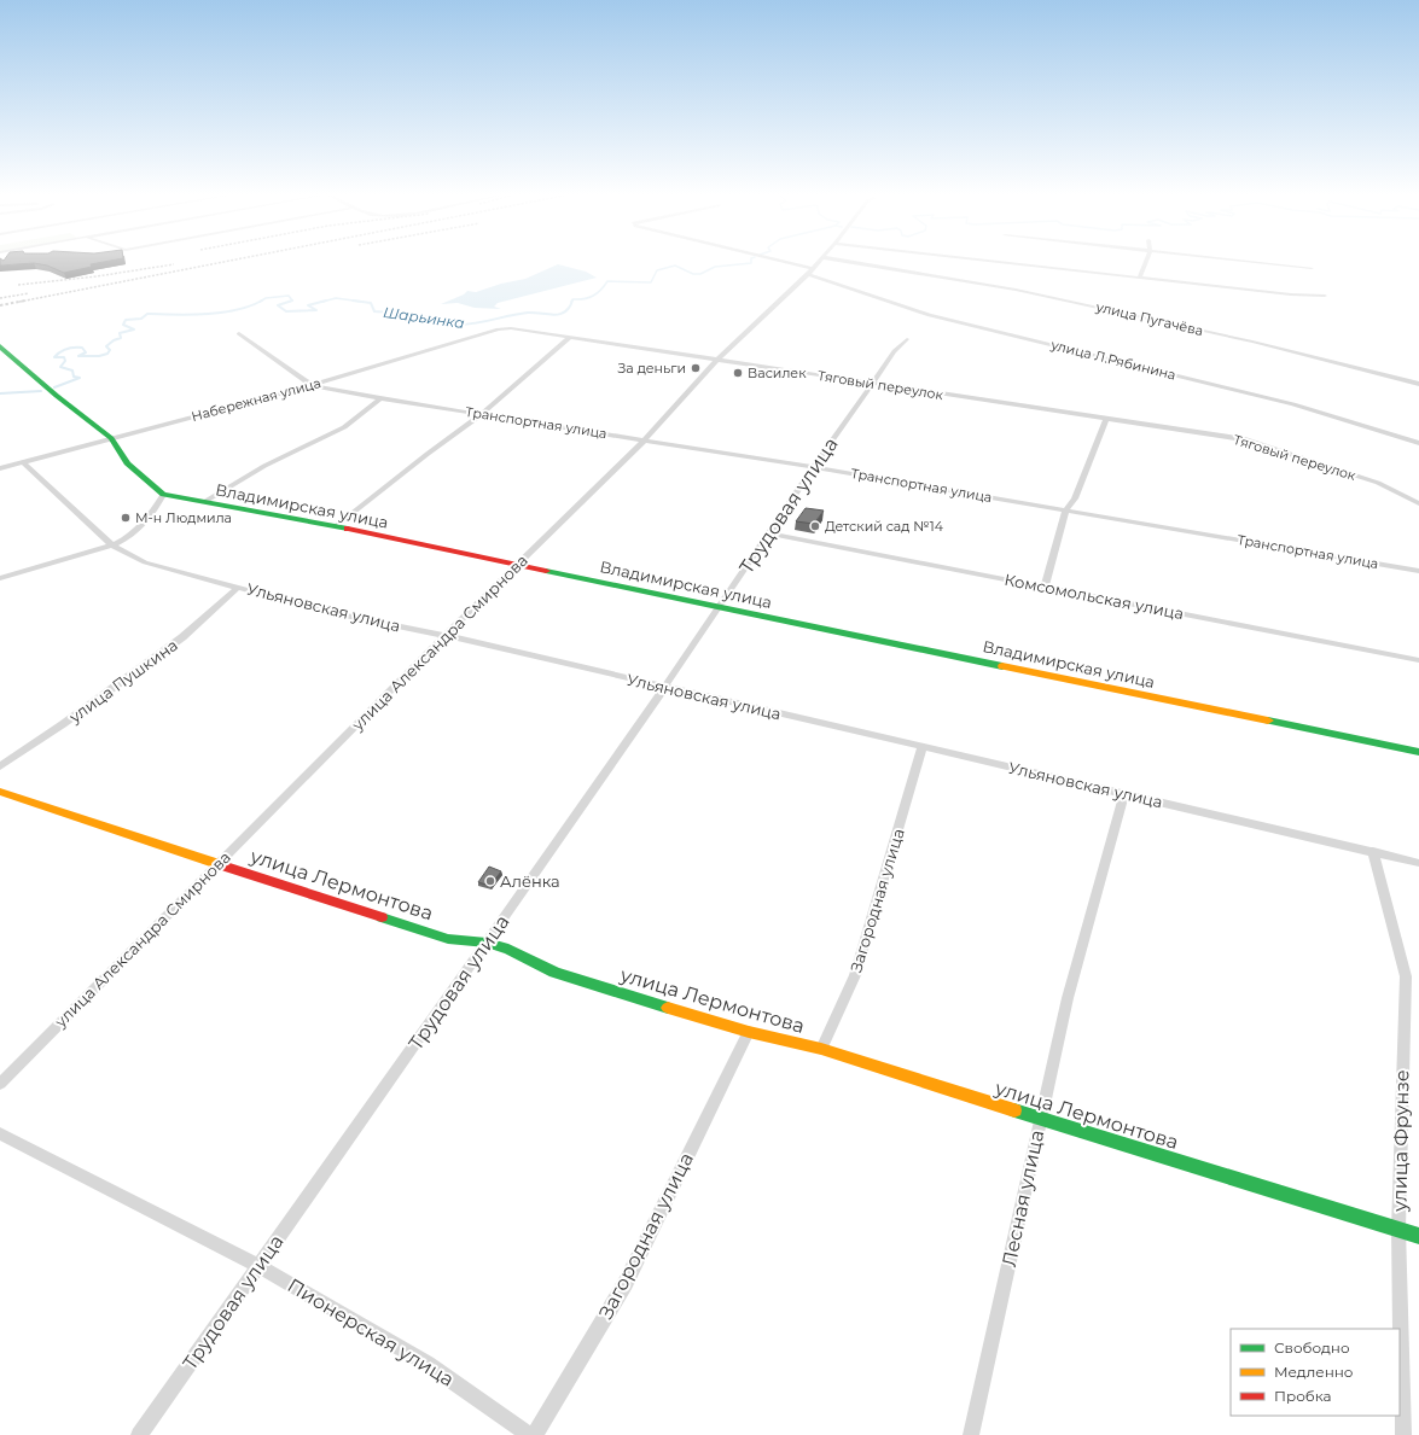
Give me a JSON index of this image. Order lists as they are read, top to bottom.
{
  "streets": {
    "street": [
      "улица Пугачёва",
      "улица Л.Рябинина",
      "Тяговый переулок",
      "Набережная улица",
      "Транспортная улица",
      "Владимирская улица",
      "Трудовая улица",
      "Комсомольская улица",
      "Ульяновская улица",
      "улица Александра Смирнова",
      "улица Пушкина",
      "улица Лермонтова",
      "Загородная улица",
      "улица Фрунзе",
      "Лесная улица",
      "Пионерская улица"
    ]
  },
  "crossings": [
    ["улица Л.Рябинина", "улица Александра Смирнова"],
    ["Тяговый переулок", "Набережная улица"],
    ["Тяговый переулок", "Трудовая улица"],
    ["Тяговый переулок", "улица Александра Смирнова"],
    ["Набережная улица", "Транспортная улица"],
    ["Набережная улица", "Ульяновская улица"],
    ["Транспортная улица", "Трудовая улица"],
    ["Транспортная улица", "улица Александра Смирнова"],
    ["Владимирская улица", "Трудовая улица"],
    ["Владимирская улица", "улица Александра Смирнова"],
    ["Трудовая улица", "Комсомольская улица"],
    ["Трудовая улица", "Ульяновская улица"],
    ["Трудовая улица", "улица Лермонтова"],
    ["Трудовая улица", "Пионерская улица"],
    ["Ульяновская улица", "улица Александра Смирнова"],
    ["Ульяновская улица", "улица Пушкина"],
    ["Ульяновская улица", "Загородная улица"],
    ["Ульяновская улица", "улица Фрунзе"],
    ["Ульяновская улица", "Лесная улица"],
    ["улица Александра Смирнова", "улица Лермонтова"],
    ["улица Лермонтова", "Загородная улица"],
    ["улица Лермонтова", "улица Фрунзе"],
    ["улица Лермонтова", "Лесная улица"]
  ],
  "water": ["Шарьинка"],
  "places": [
    "За деньги",
    "Василек",
    "М-н Людмила",
    "Детский сад №14",
    "Алёнка"
  ],
  "legend": ["Свободно", "Медленно", "Пробка"]
}
